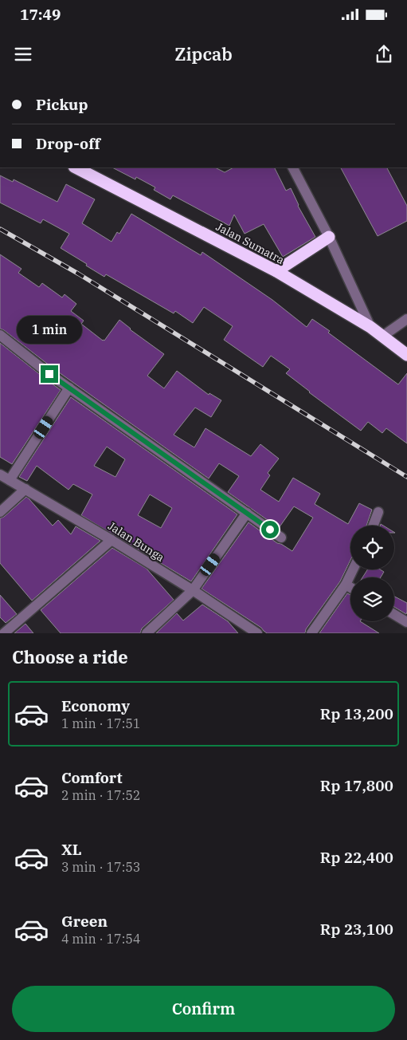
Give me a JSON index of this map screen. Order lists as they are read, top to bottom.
{
  "streets": {
    "highway": ["Jalan Sumatra"],
    "street": ["Jalan Bunga"]
  },
  "page": {
    "status": "17:49",
    "header": "Zipcab",
    "banner": ["Pickup", "Drop-off"],
    "bubble": "1 min",
    "heading": "Choose a ride",
    "list": [
      {
        "name": "Economy",
        "note": "1 min · 17:51",
        "value": "Rp 13,200"
      },
      {
        "name": "Comfort",
        "note": "2 min · 17:52",
        "value": "Rp 17,800"
      },
      {
        "name": "XL",
        "note": "3 min · 17:53",
        "value": "Rp 22,400"
      },
      {
        "name": "Green",
        "note": "4 min · 17:54",
        "value": "Rp 23,100"
      }
    ],
    "buttons": "Confirm"
  }
}
